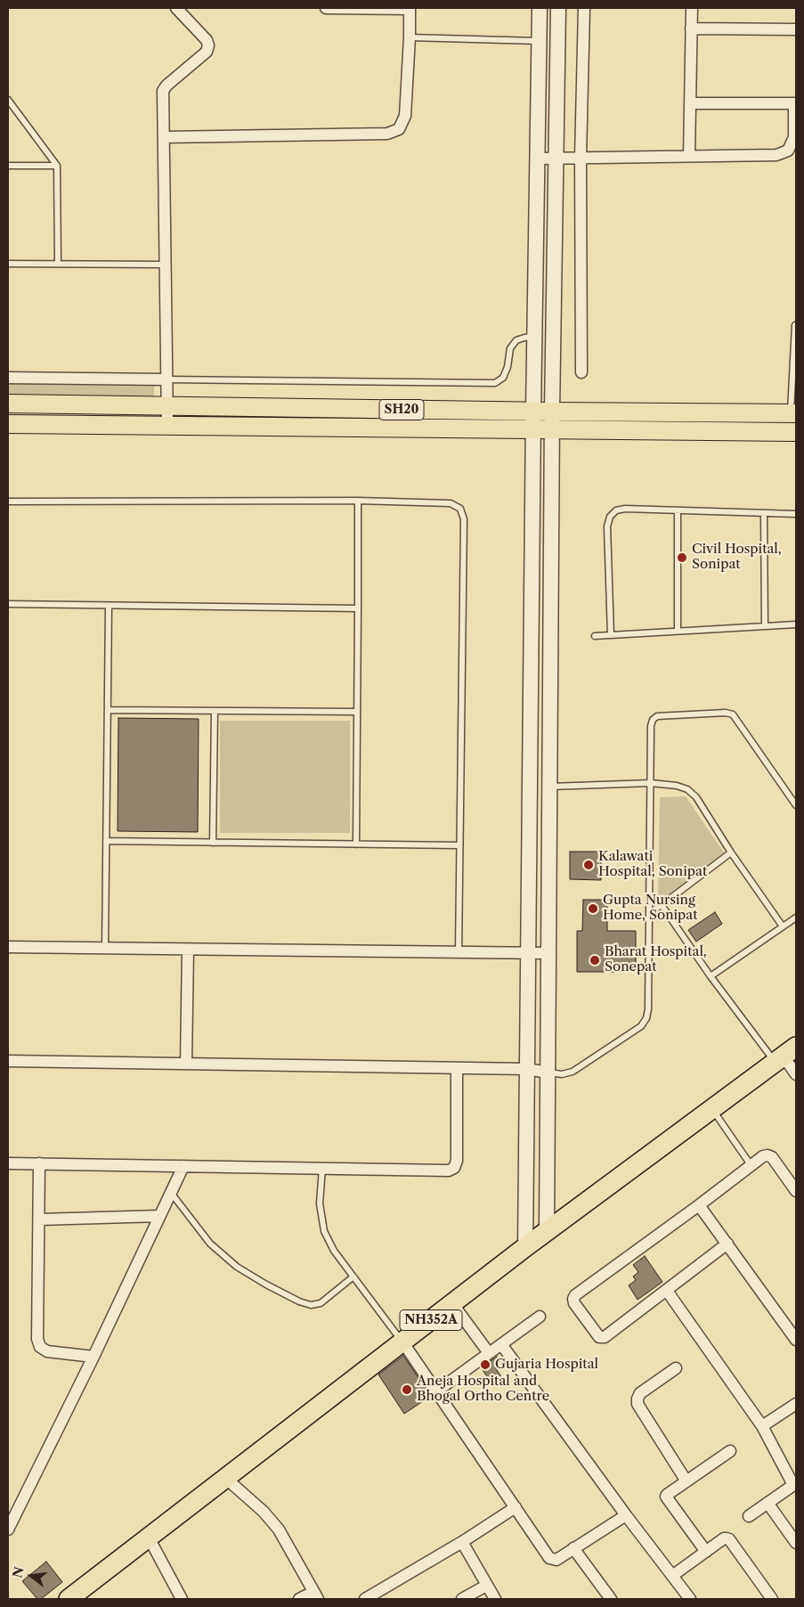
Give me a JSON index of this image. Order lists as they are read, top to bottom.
{
  "streets": {
    "highway": ["NH352A"],
    "main road": ["SH20"]
  },
  "places": [
    "Civil Hospital, Sonipat",
    "Kalawati Hospital, Sonipat",
    "Gupta Nursing Home, Sonipat",
    "Bharat Hospital, Sonepat",
    "Gujaria Hospital",
    "Aneja Hospital and Bhogal Ortho Centre"
  ],
  "north": "left"
}
